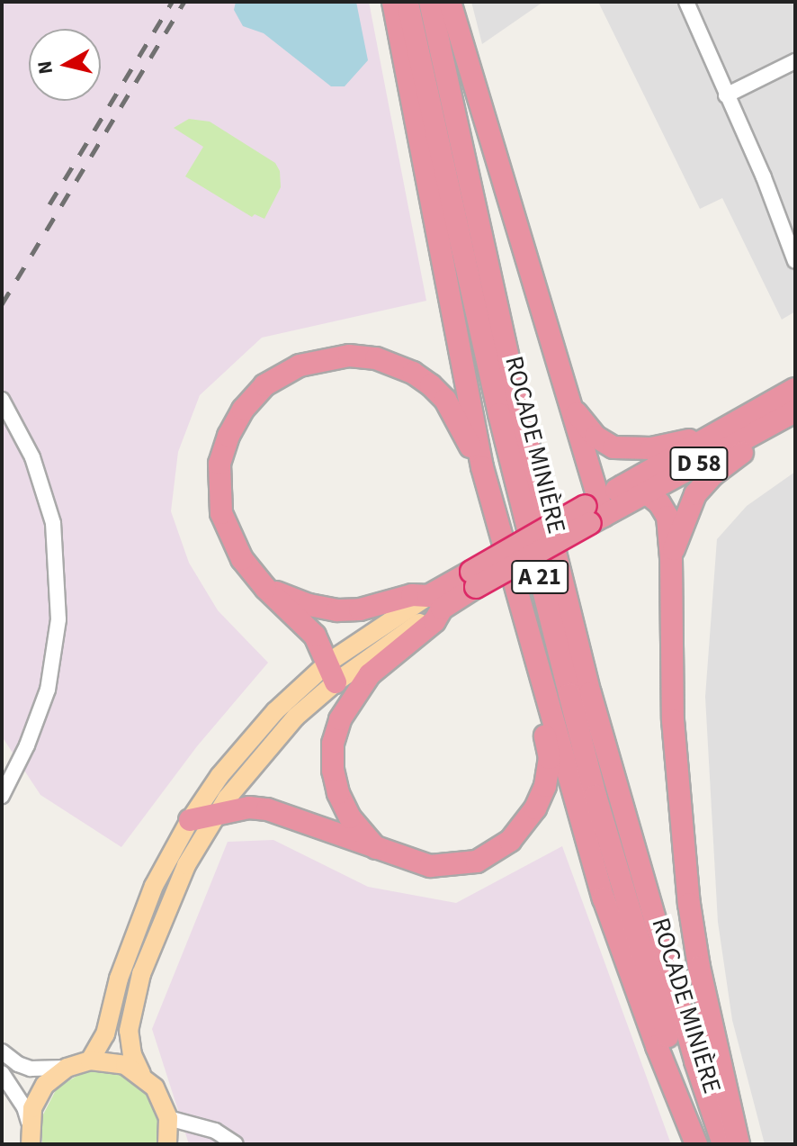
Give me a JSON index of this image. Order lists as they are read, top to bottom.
{
  "streets": {
    "highway": ["ROCADE MINIÈRE", "D 58", "A 21"]
  },
  "north": "left"
}
